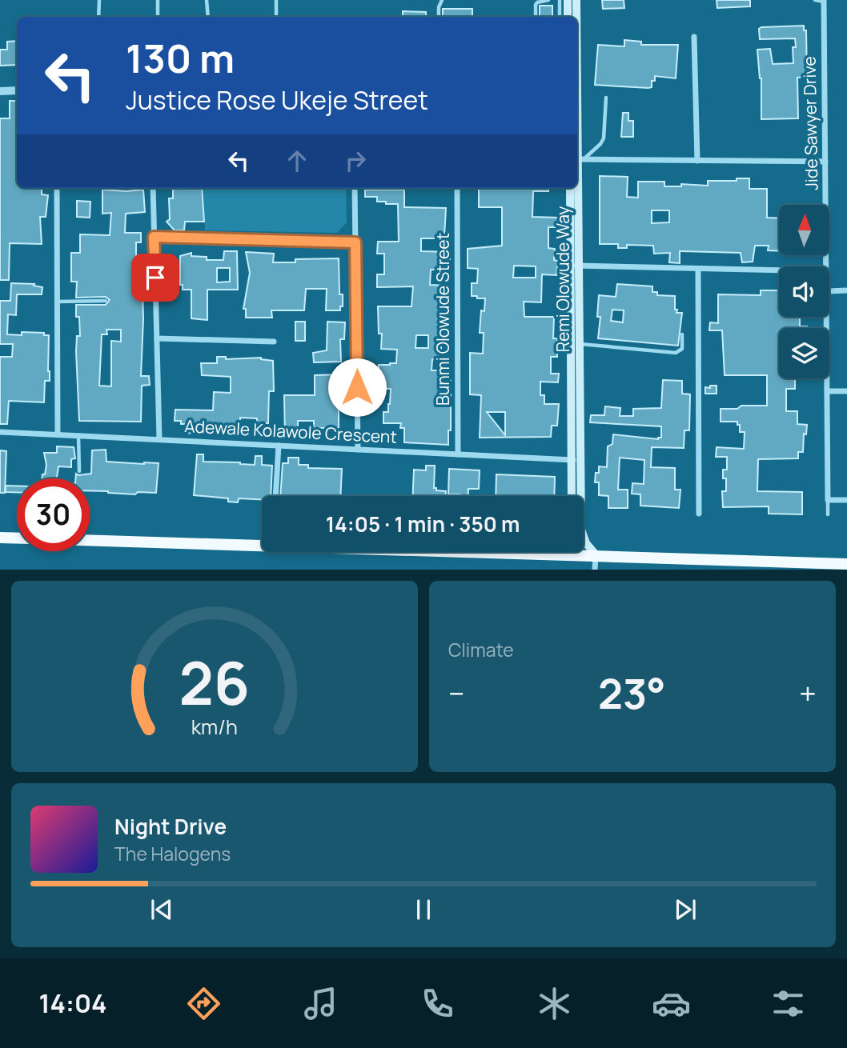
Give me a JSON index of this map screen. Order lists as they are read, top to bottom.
{
  "streets": {
    "main road": ["Remi Olowude Way"],
    "street": ["Jide Sawyer Drive", "Bunmi Olowude Street", "Adewale Kolawole Crescent"]
  },
  "crossings": [
    ["Remi Olowude Way", "Adewale Kolawole Crescent"],
    ["Bunmi Olowude Street", "Adewale Kolawole Crescent"]
  ],
  "north": "top",
  "page": {
    "turn": ["130 m", "Justice Rose Ukeje Street"],
    "limit": "30",
    "trip": "14:05 · 1 min · 350 m",
    "tile": "Climate",
    "heat": ["−", "23°", "+"],
    "song": ["Night Drive", "The Halogens"],
    "tabs": "14:04",
    "gauge": ["26", "km/h"]
  }
}
